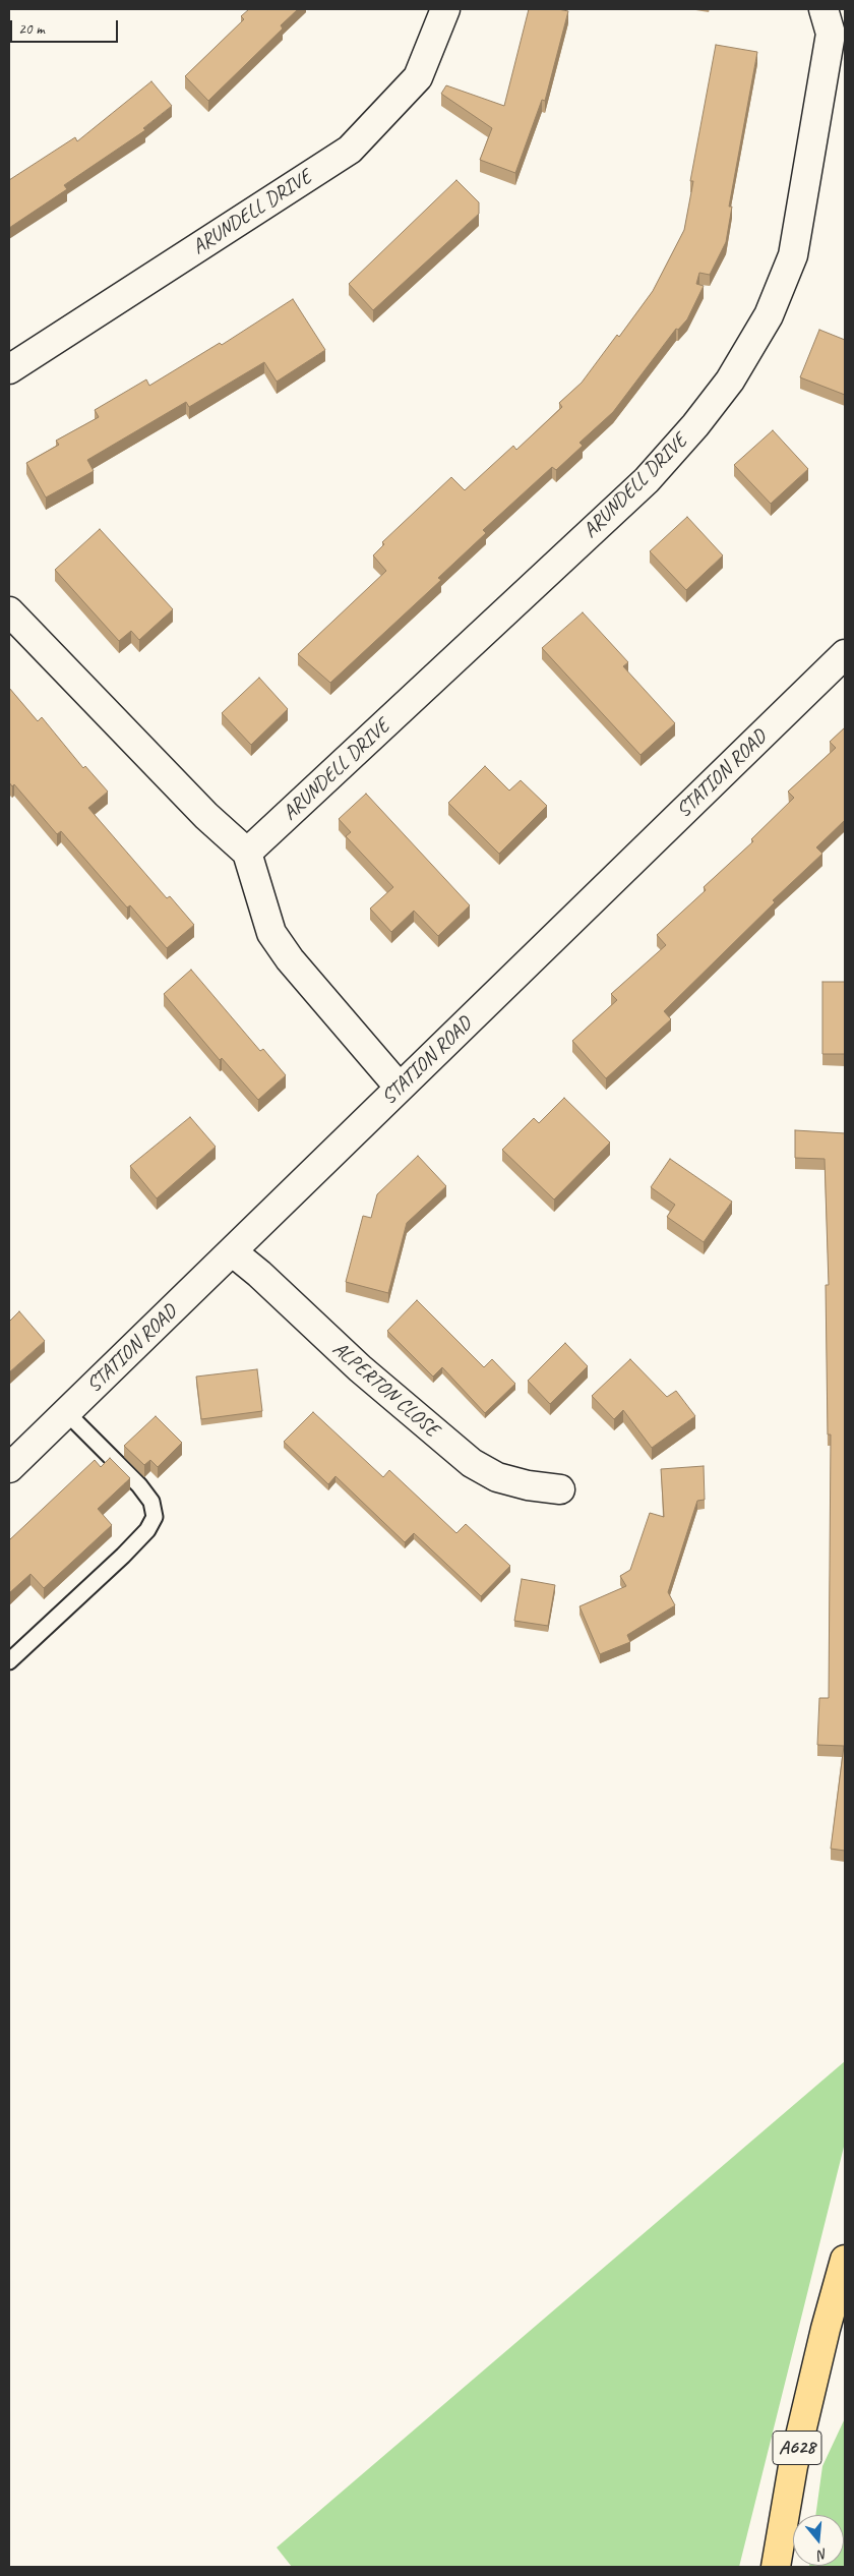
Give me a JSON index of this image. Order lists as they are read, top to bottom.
{
  "streets": {
    "highway": ["A628"],
    "street": ["ARUNDELL DRIVE", "STATION ROAD", "ALPERTON CLOSE"]
  },
  "crossings": [
    ["STATION ROAD", "ALPERTON CLOSE"]
  ],
  "scale_bar": "20 m",
  "north": "bottom"
}
